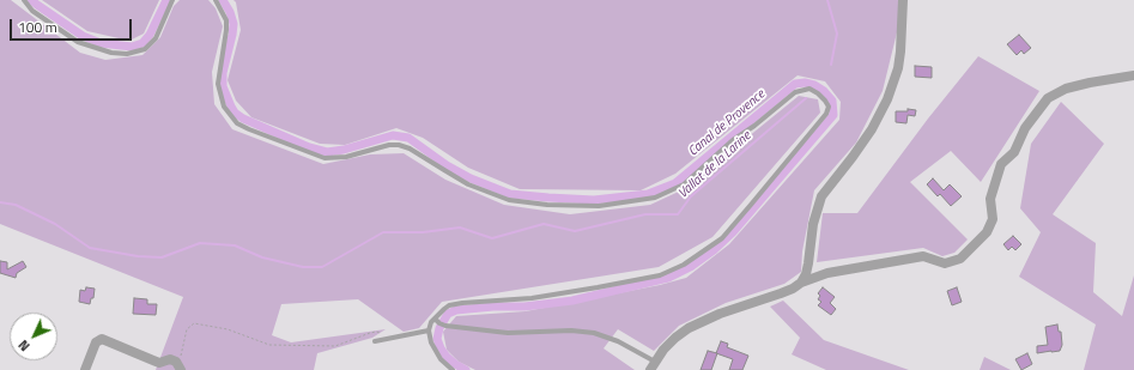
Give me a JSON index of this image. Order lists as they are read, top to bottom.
{
  "water": ["Canal de Provence", "Vallat de la Larine"],
  "scale_bar": "100 m",
  "north": "bottom left"
}
